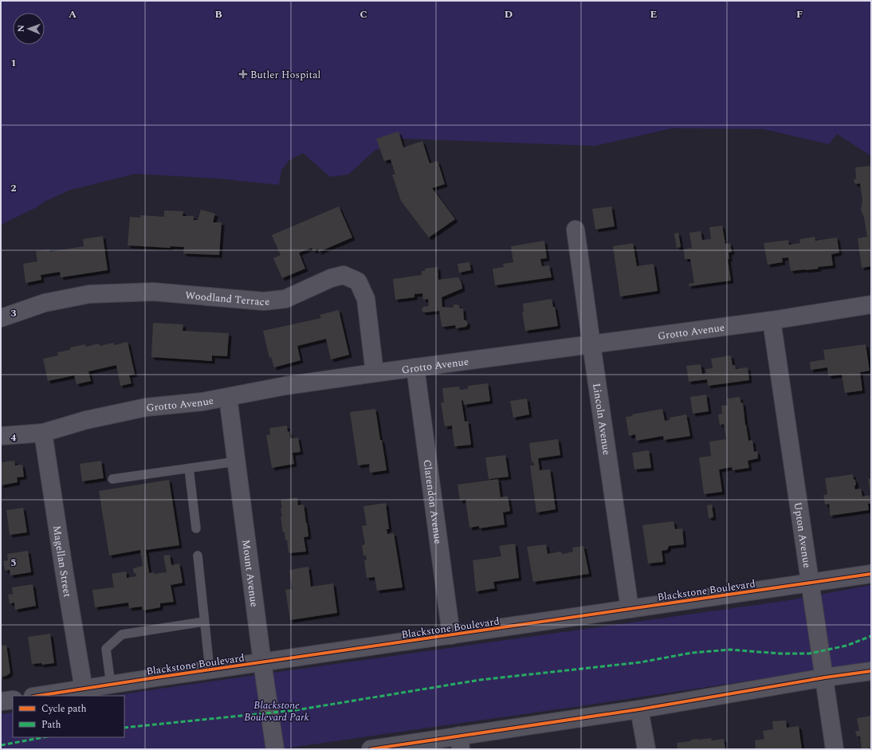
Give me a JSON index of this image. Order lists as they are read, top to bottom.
{
  "streets": {
    "street": [
      "Woodland Terrace",
      "Grotto Avenue",
      "Lincoln Avenue",
      "Clarendon Avenue",
      "Upton Avenue",
      "Magellan Street",
      "Mount Avenue",
      "Blackstone Boulevard"
    ]
  },
  "crossings": [
    ["Woodland Terrace", "Grotto Avenue"],
    ["Grotto Avenue", "Lincoln Avenue"],
    ["Grotto Avenue", "Clarendon Avenue"],
    ["Grotto Avenue", "Upton Avenue"],
    ["Grotto Avenue", "Magellan Street"],
    ["Grotto Avenue", "Mount Avenue"],
    ["Lincoln Avenue", "Blackstone Boulevard"],
    ["Clarendon Avenue", "Blackstone Boulevard"],
    ["Upton Avenue", "Blackstone Boulevard"],
    ["Magellan Street", "Blackstone Boulevard"],
    ["Mount Avenue", "Blackstone Boulevard"]
  ],
  "parks": ["Blackstone Boulevard Park"],
  "places": {
    "health": ["Butler Hospital"]
  },
  "legend": ["Cycle path", "Path"],
  "north": "left",
  "grid": {
    "columns": [
      "A",
      "B",
      "C",
      "D",
      "E",
      "F"
    ],
    "rows": [
      "1",
      "2",
      "3",
      "4",
      "5"
    ]
  }
}
